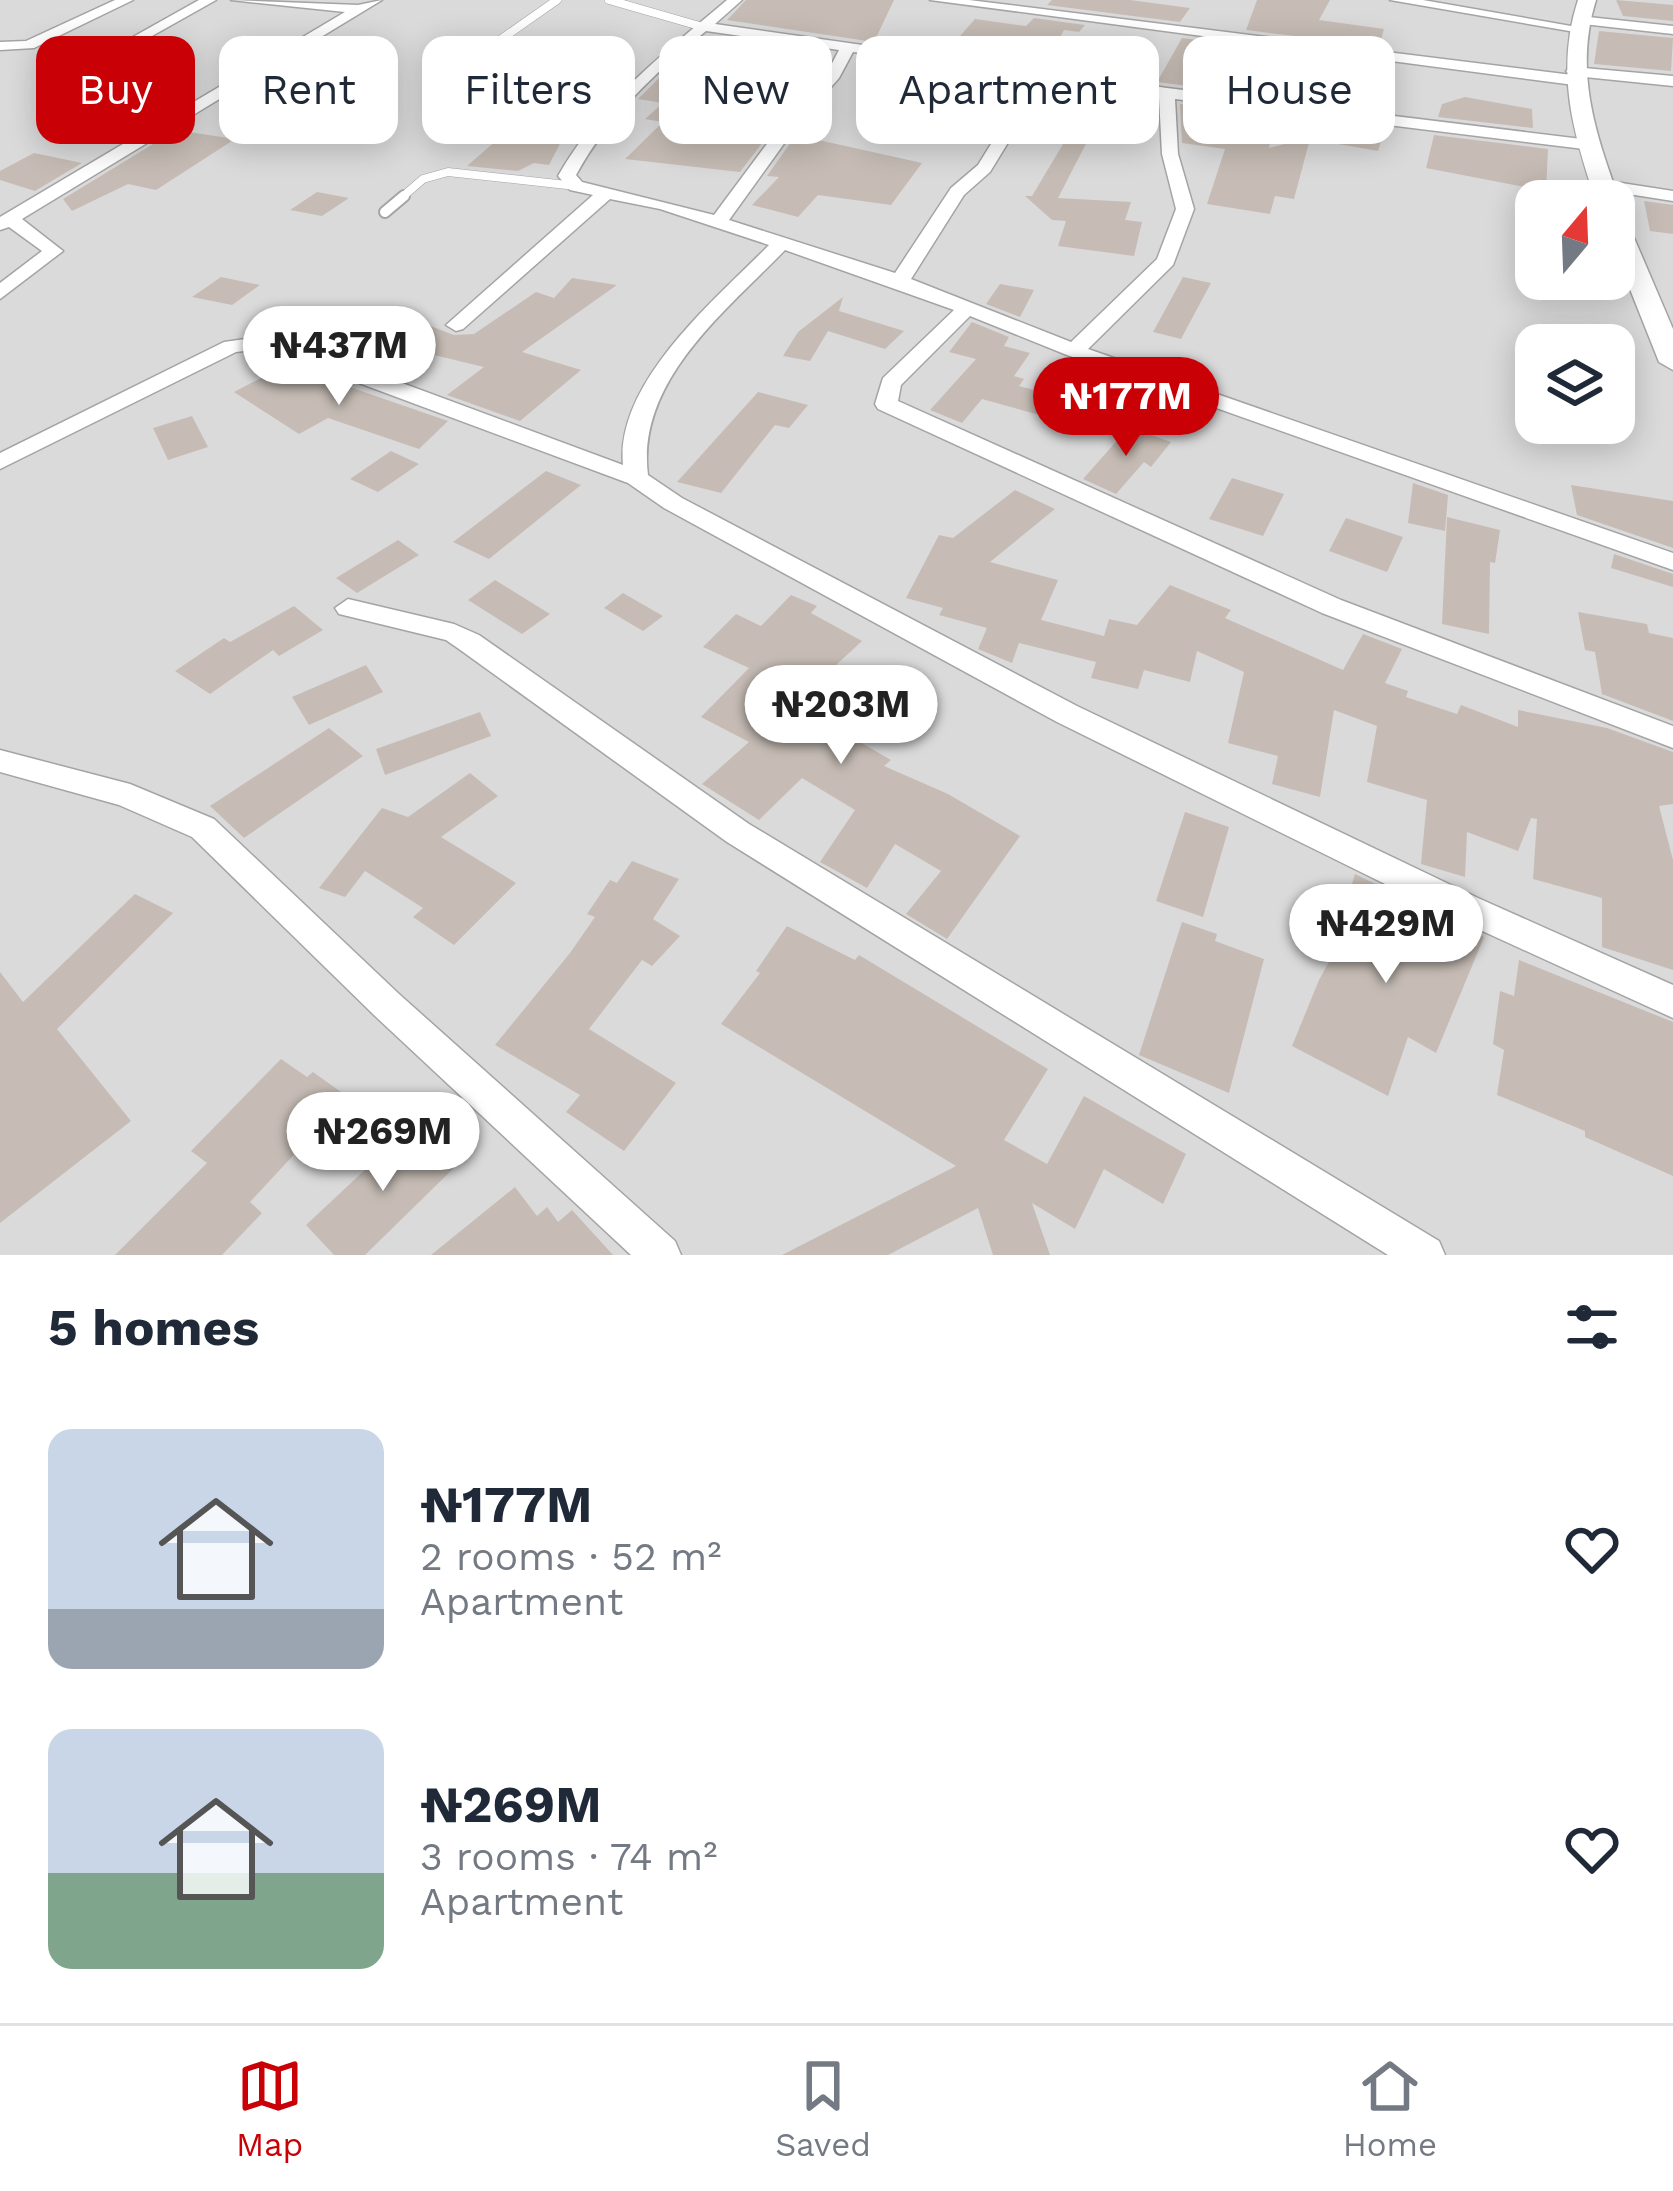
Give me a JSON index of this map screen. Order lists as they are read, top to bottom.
{
  "north": "top",
  "page": {
    "chip": [
      "Buy",
      "Rent",
      "Filters",
      "New",
      "Apartment",
      "House"
    ],
    "price": [
      "₦437M",
      "₦177M",
      "₦203M",
      "₦429M",
      "₦269M"
    ],
    "heading": "5 homes",
    "list": [
      {
        "name": "₦177M",
        "note": "2 rooms · 52 m² · Apartment"
      },
      {
        "name": "₦269M",
        "note": "3 rooms · 74 m² · Apartment"
      }
    ],
    "tabs": ["Map", "Saved", "Home"]
  }
}
